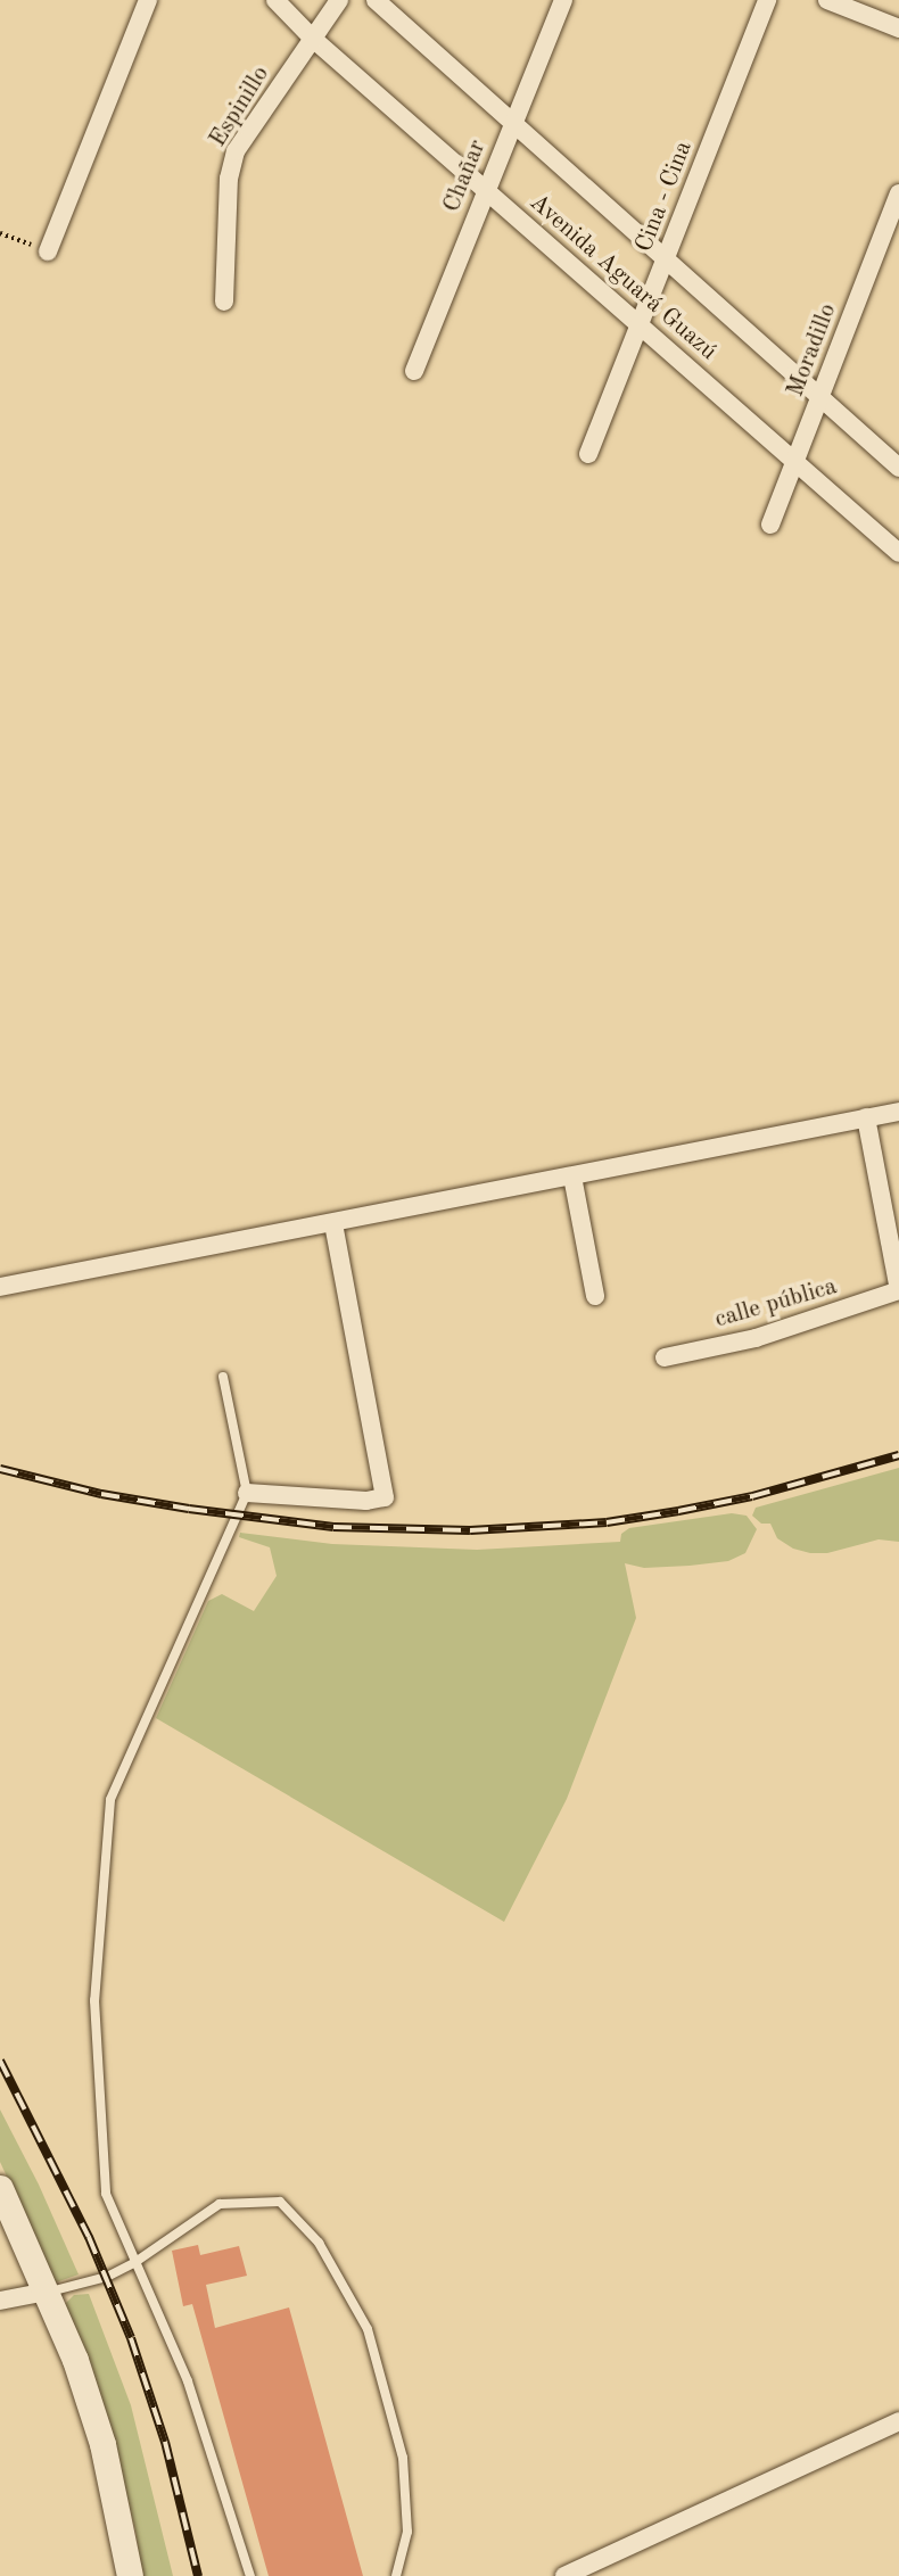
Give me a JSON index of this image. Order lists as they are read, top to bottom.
{
  "streets": {
    "street": [
      "Espinillo",
      "Chañar",
      "Cina - Cina",
      "Avenida Aguará Guazú",
      "Moradillo",
      "calle pública"
    ]
  },
  "crossings": [
    ["Espinillo", "Avenida Aguará Guazú"],
    ["Chañar", "Avenida Aguará Guazú"],
    ["Cina - Cina", "Avenida Aguará Guazú"],
    ["Avenida Aguará Guazú", "Moradillo"]
  ]
}
